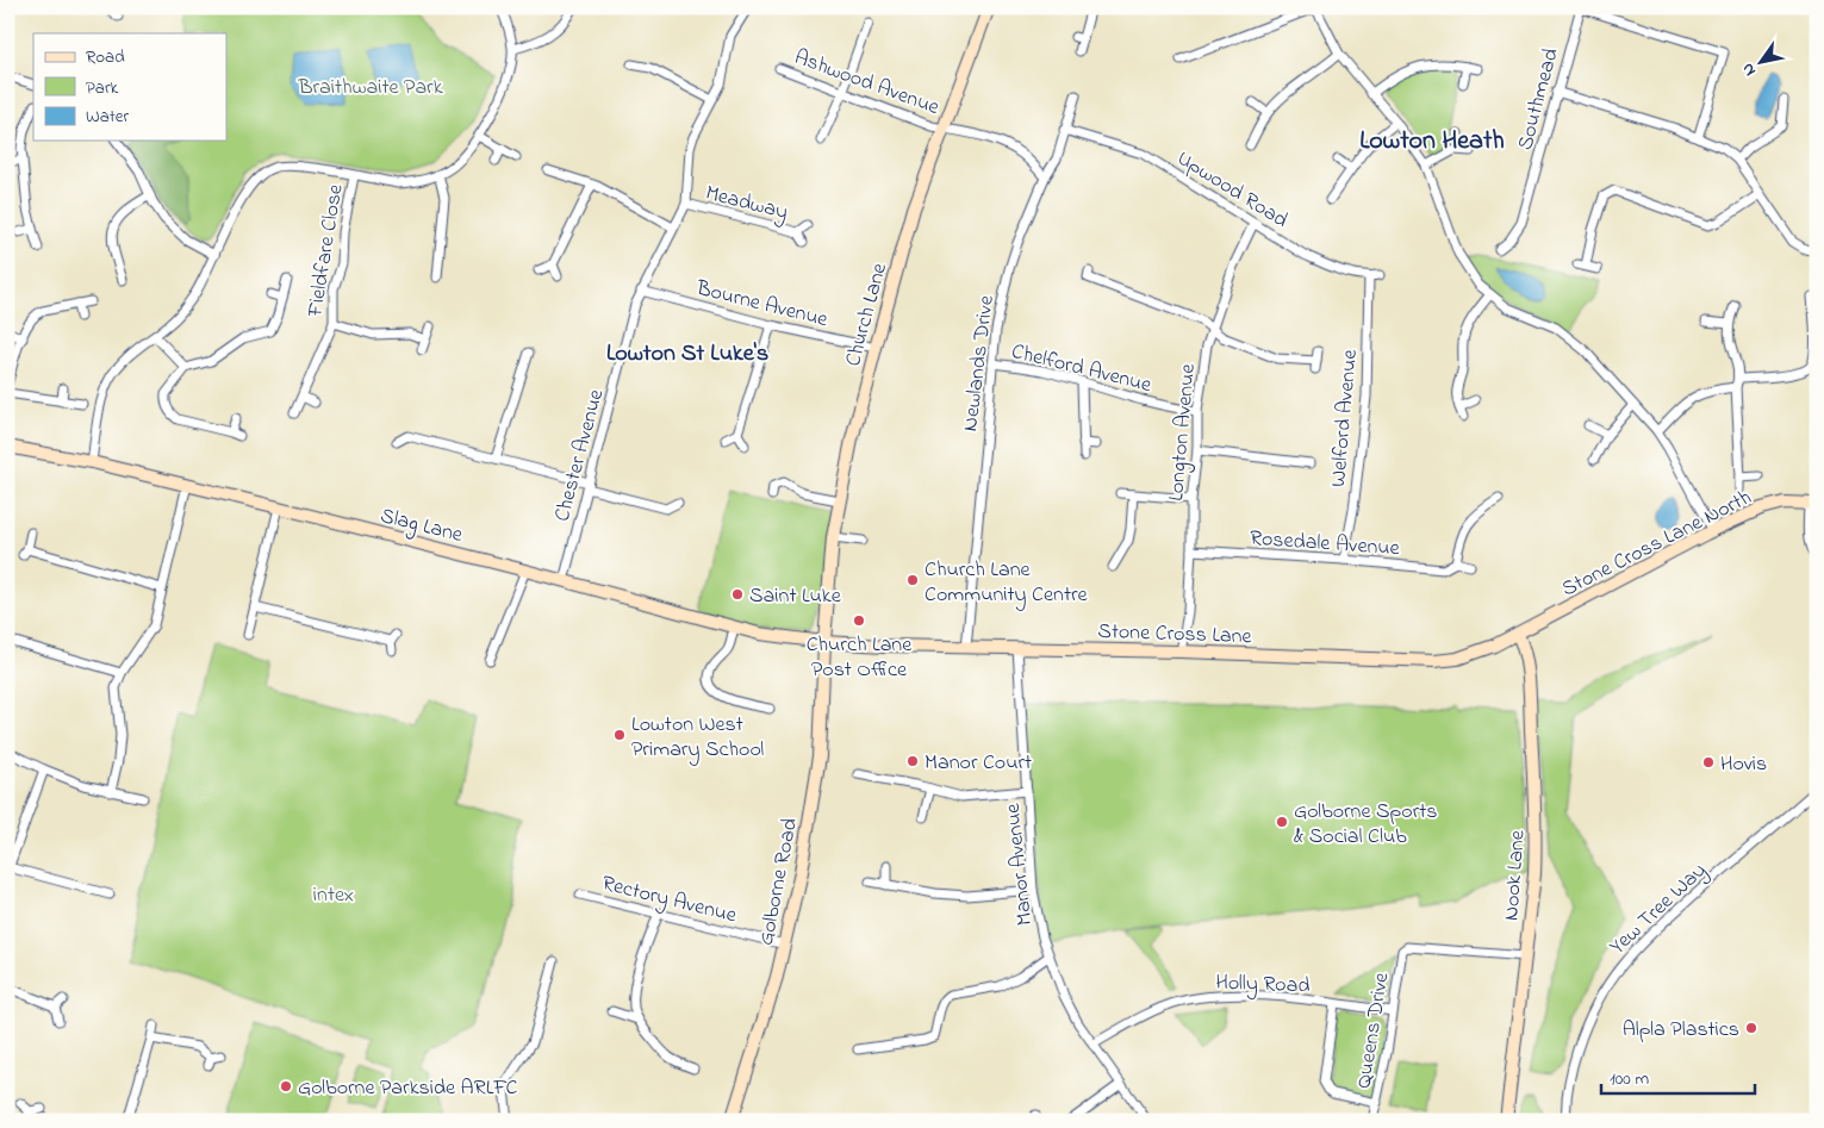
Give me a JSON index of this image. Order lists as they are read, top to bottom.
{
  "streets": {
    "street": [
      "Ashwood Avenue",
      "Southmead",
      "Upwood Road",
      "Meadway",
      "Fieldfare Close",
      "Bourne Avenue",
      "Church Lane",
      "Newlands Drive",
      "Chelford Avenue",
      "Welford Avenue",
      "Longton Avenue",
      "Chester Avenue",
      "Slag Lane",
      "Rosedale Avenue",
      "Stone Cross Lane North",
      "Stone Cross Lane",
      "Manor Avenue",
      "Nook Lane",
      "Golborne Road",
      "Rectory Avenue",
      "Yew Tree Way",
      "Holly Road",
      "Queens Drive"
    ]
  },
  "crossings": [
    ["Ashwood Avenue", "Church Lane"],
    ["Ashwood Avenue", "Newlands Drive"],
    ["Upwood Road", "Newlands Drive"],
    ["Upwood Road", "Welford Avenue"],
    ["Upwood Road", "Longton Avenue"],
    ["Meadway", "Chester Avenue"],
    ["Bourne Avenue", "Church Lane"],
    ["Bourne Avenue", "Chester Avenue"],
    ["Church Lane", "Slag Lane"],
    ["Church Lane", "Stone Cross Lane"],
    ["Church Lane", "Golborne Road"],
    ["Newlands Drive", "Chelford Avenue"],
    ["Newlands Drive", "Stone Cross Lane"],
    ["Chelford Avenue", "Longton Avenue"],
    ["Welford Avenue", "Rosedale Avenue"],
    ["Longton Avenue", "Rosedale Avenue"],
    ["Longton Avenue", "Stone Cross Lane"],
    ["Chester Avenue", "Slag Lane"],
    ["Slag Lane", "Stone Cross Lane"],
    ["Slag Lane", "Golborne Road"],
    ["Stone Cross Lane North", "Stone Cross Lane"],
    ["Stone Cross Lane North", "Nook Lane"],
    ["Stone Cross Lane", "Manor Avenue"],
    ["Stone Cross Lane", "Nook Lane"],
    ["Stone Cross Lane", "Golborne Road"],
    ["Manor Avenue", "Holly Road"],
    ["Nook Lane", "Queens Drive"],
    ["Golborne Road", "Rectory Avenue"],
    ["Holly Road", "Queens Drive"]
  ],
  "districts": ["Lowton Heath", "Lowton St Luke's"],
  "parks": ["Braithwaite Park", "intex"],
  "places": [
    "Church Lane Community Centre",
    "Saint Luke",
    "Church Lane Post Office",
    "Lowton West Primary School",
    "Manor Court",
    "Hovis",
    "Golborne Sports & Social Club",
    "Alpla Plastics",
    "Golborne Parkside ARLFC"
  ],
  "legend": ["Road", "Park", "Water"],
  "scale_bar": "100 m",
  "north": "bottom left"
}
